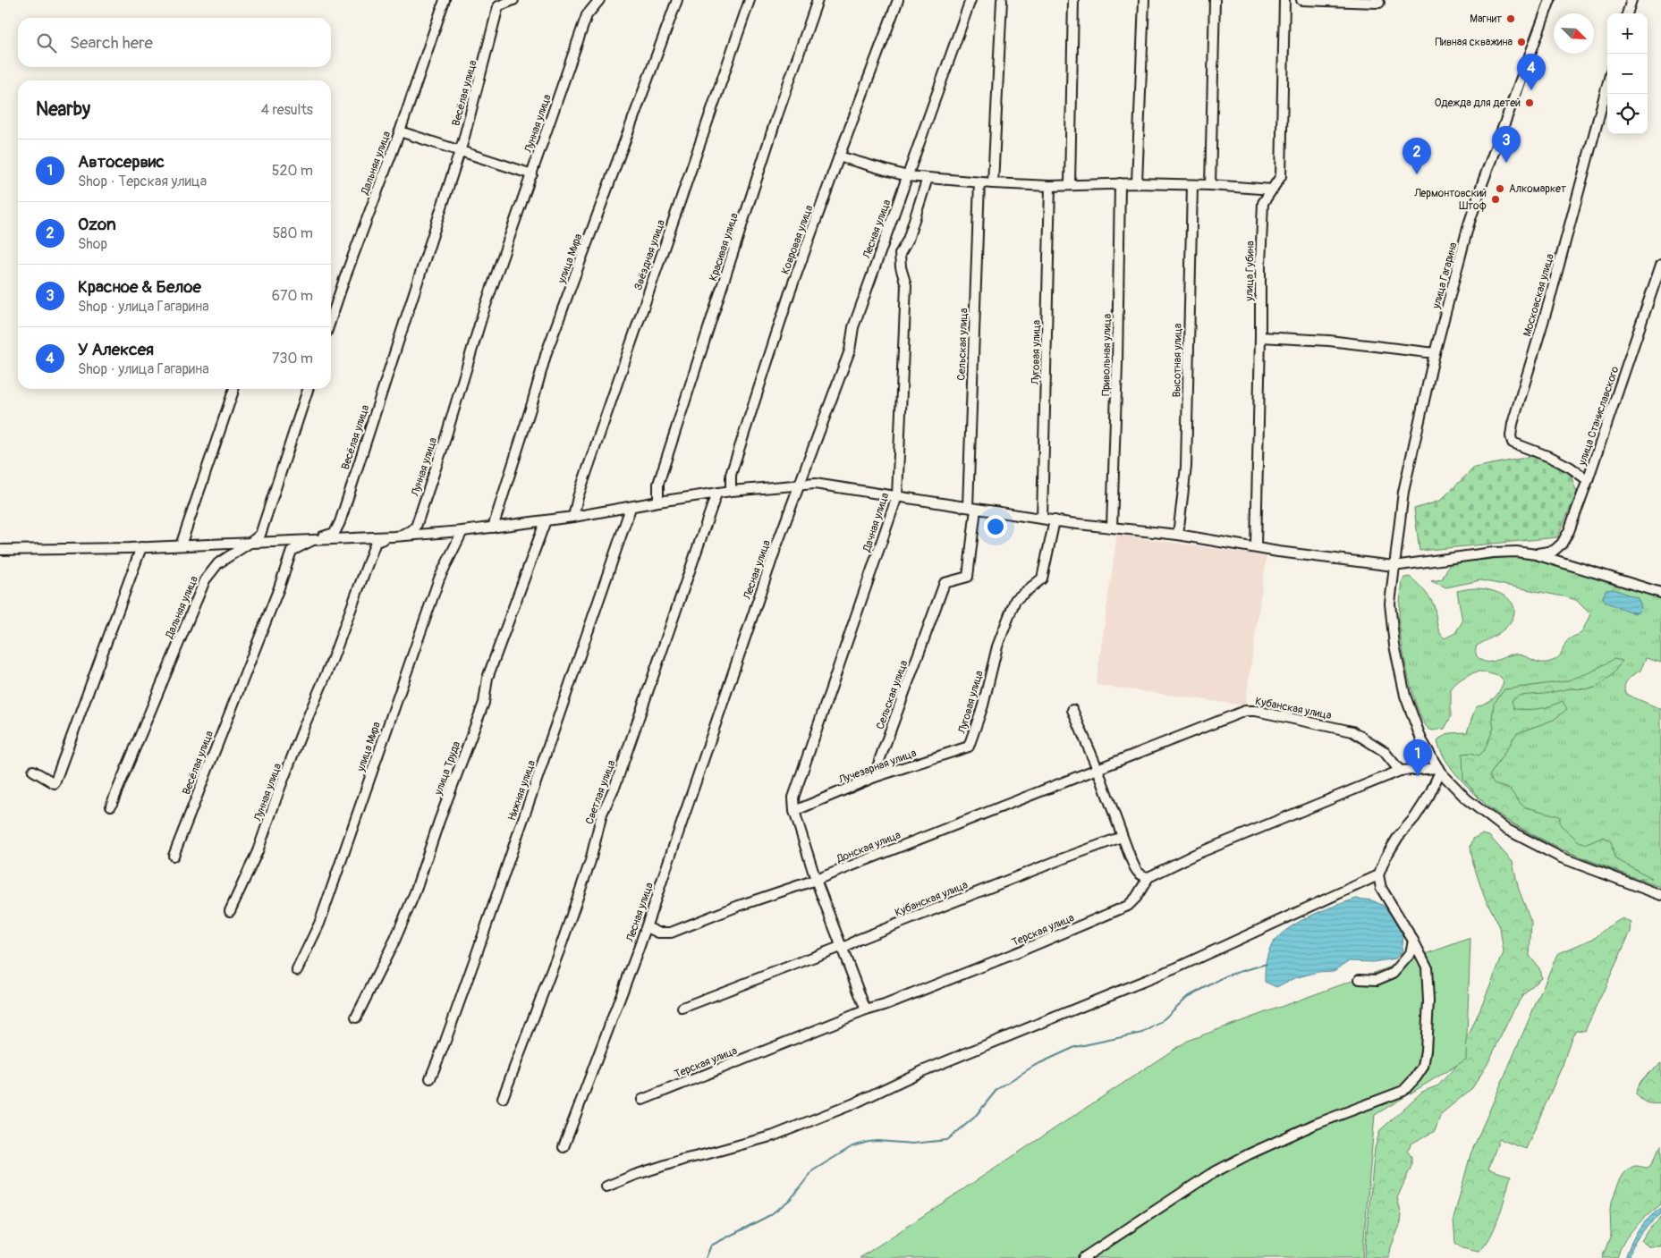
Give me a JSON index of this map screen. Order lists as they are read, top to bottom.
{
  "streets": {
    "street": [
      "Весёлая улица",
      "Лунная улица",
      "Дальняя улица",
      "Лесная улица",
      "Ковровая улица",
      "Красивая улица",
      "Звёздная улица",
      "улица Мира",
      "улица Губина",
      "улица Гагарина",
      "Московская улица",
      "Сельская улица",
      "Луговая улица",
      "Привольная улица",
      "Высотная улица",
      "улица Станиславского",
      "Дачная улица",
      "Кубанская улица",
      "Лучезарная улица",
      "улица Труда",
      "Нижняя улица",
      "Светлая улица",
      "Донская улица",
      "Терская улица"
    ]
  },
  "crossings": [
    ["Лесная улица", "Донская улица"],
    ["Московская улица", "улица Станиславского"],
    ["Сельская улица", "Лучезарная улица"],
    ["Луговая улица", "Лучезарная улица"],
    ["Дачная улица", "Лучезарная улица"],
    ["Кубанская улица", "Донская улица"]
  ],
  "places": [
    "Магнит",
    "Пивная скважина",
    "Одежда для детей",
    "Алкомаркет",
    "Лермонтовский Штоф"
  ],
  "north": "bottom right",
  "page": {
    "map_buttons": ["+", "−"],
    "search": "Search here",
    "pins": [
      "4",
      "3",
      "2",
      "1"
    ],
    "heading": ["Nearby", "4 results"],
    "list": [
      {
        "mark": "1",
        "name": "Автосервис",
        "note": "Shop · Терская улица",
        "value": "520 m"
      },
      {
        "mark": "2",
        "name": "Ozon",
        "note": "Shop",
        "value": "580 m"
      },
      {
        "mark": "3",
        "name": "Красное & Белое",
        "note": "Shop · улица Гагарина",
        "value": "670 m"
      },
      {
        "mark": "4",
        "name": "У Алексея",
        "note": "Shop · улица Гагарина",
        "value": "730 m"
      }
    ]
  }
}
